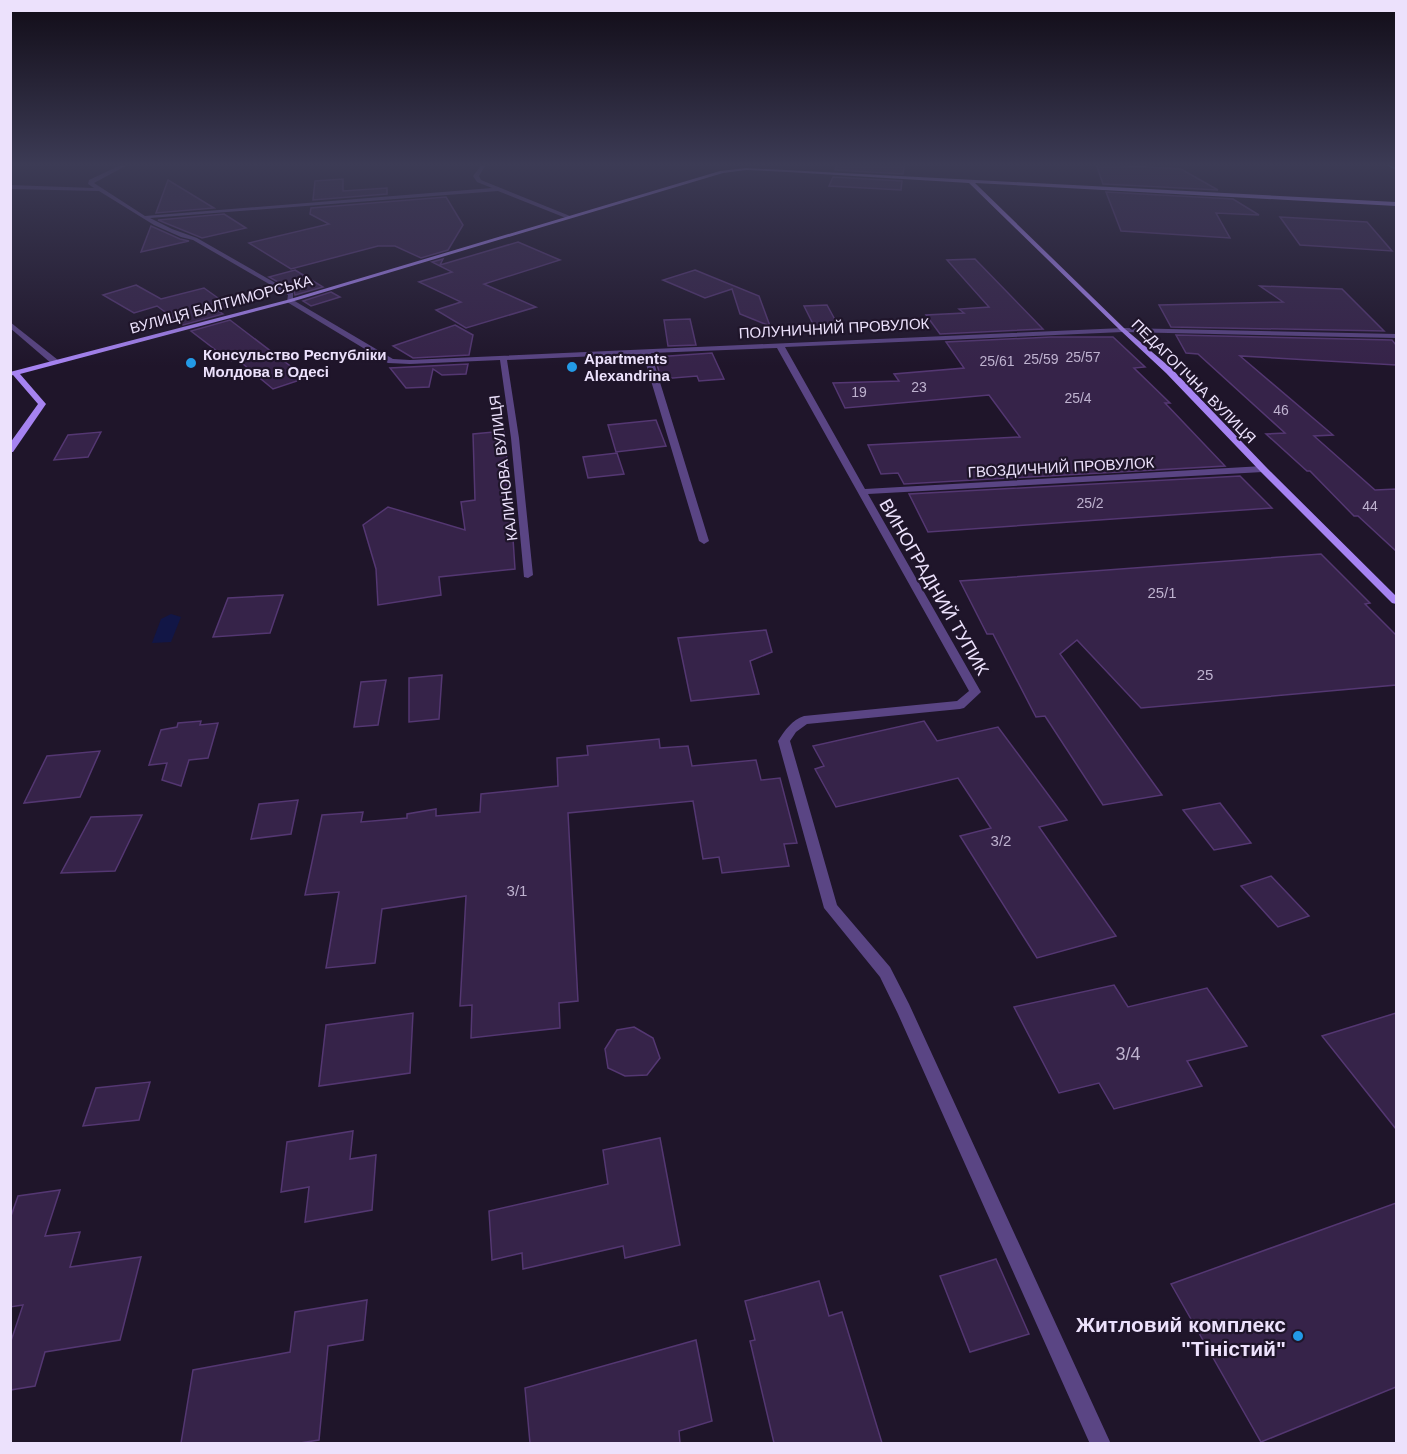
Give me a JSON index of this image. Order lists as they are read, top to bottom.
{
  "streets": {
    "main road": ["ВУЛИЦЯ БАЛТИМОРСЬКА", "ПЕДАГОГІЧНА ВУЛИЦЯ"],
    "street": [
      "ПОЛУНИЧНИЙ ПРОВУЛОК",
      "ГВОЗДИЧНИЙ ПРОВУЛОК",
      "КАЛИНОВА ВУЛИЦЯ",
      "ВИНОГРАДНИЙ ТУПИК"
    ]
  },
  "crossings": [
    ["ВУЛИЦЯ БАЛТИМОРСЬКА", "ПОЛУНИЧНИЙ ПРОВУЛОК"],
    ["ПОЛУНИЧНИЙ ПРОВУЛОК", "ПЕДАГОГІЧНА ВУЛИЦЯ"],
    ["ПОЛУНИЧНИЙ ПРОВУЛОК", "КАЛИНОВА ВУЛИЦЯ"],
    ["ПОЛУНИЧНИЙ ПРОВУЛОК", "ВИНОГРАДНИЙ ТУПИК"],
    ["ПЕДАГОГІЧНА ВУЛИЦЯ", "ГВОЗДИЧНИЙ ПРОВУЛОК"],
    ["ГВОЗДИЧНИЙ ПРОВУЛОК", "ВИНОГРАДНИЙ ТУПИК"]
  ],
  "places": ["Консульство Республіки Молдова в Одесі", "Apartments Alexandrina", "Житловий комплекс \"Тіністий\""],
  "house_numbers": [
    "25/57",
    "25/59",
    "25/61",
    "23",
    "19",
    "25/4",
    "46",
    "25/2",
    "44",
    "25/1",
    "25",
    "3/2",
    "3/1",
    "3/4"
  ]
}
